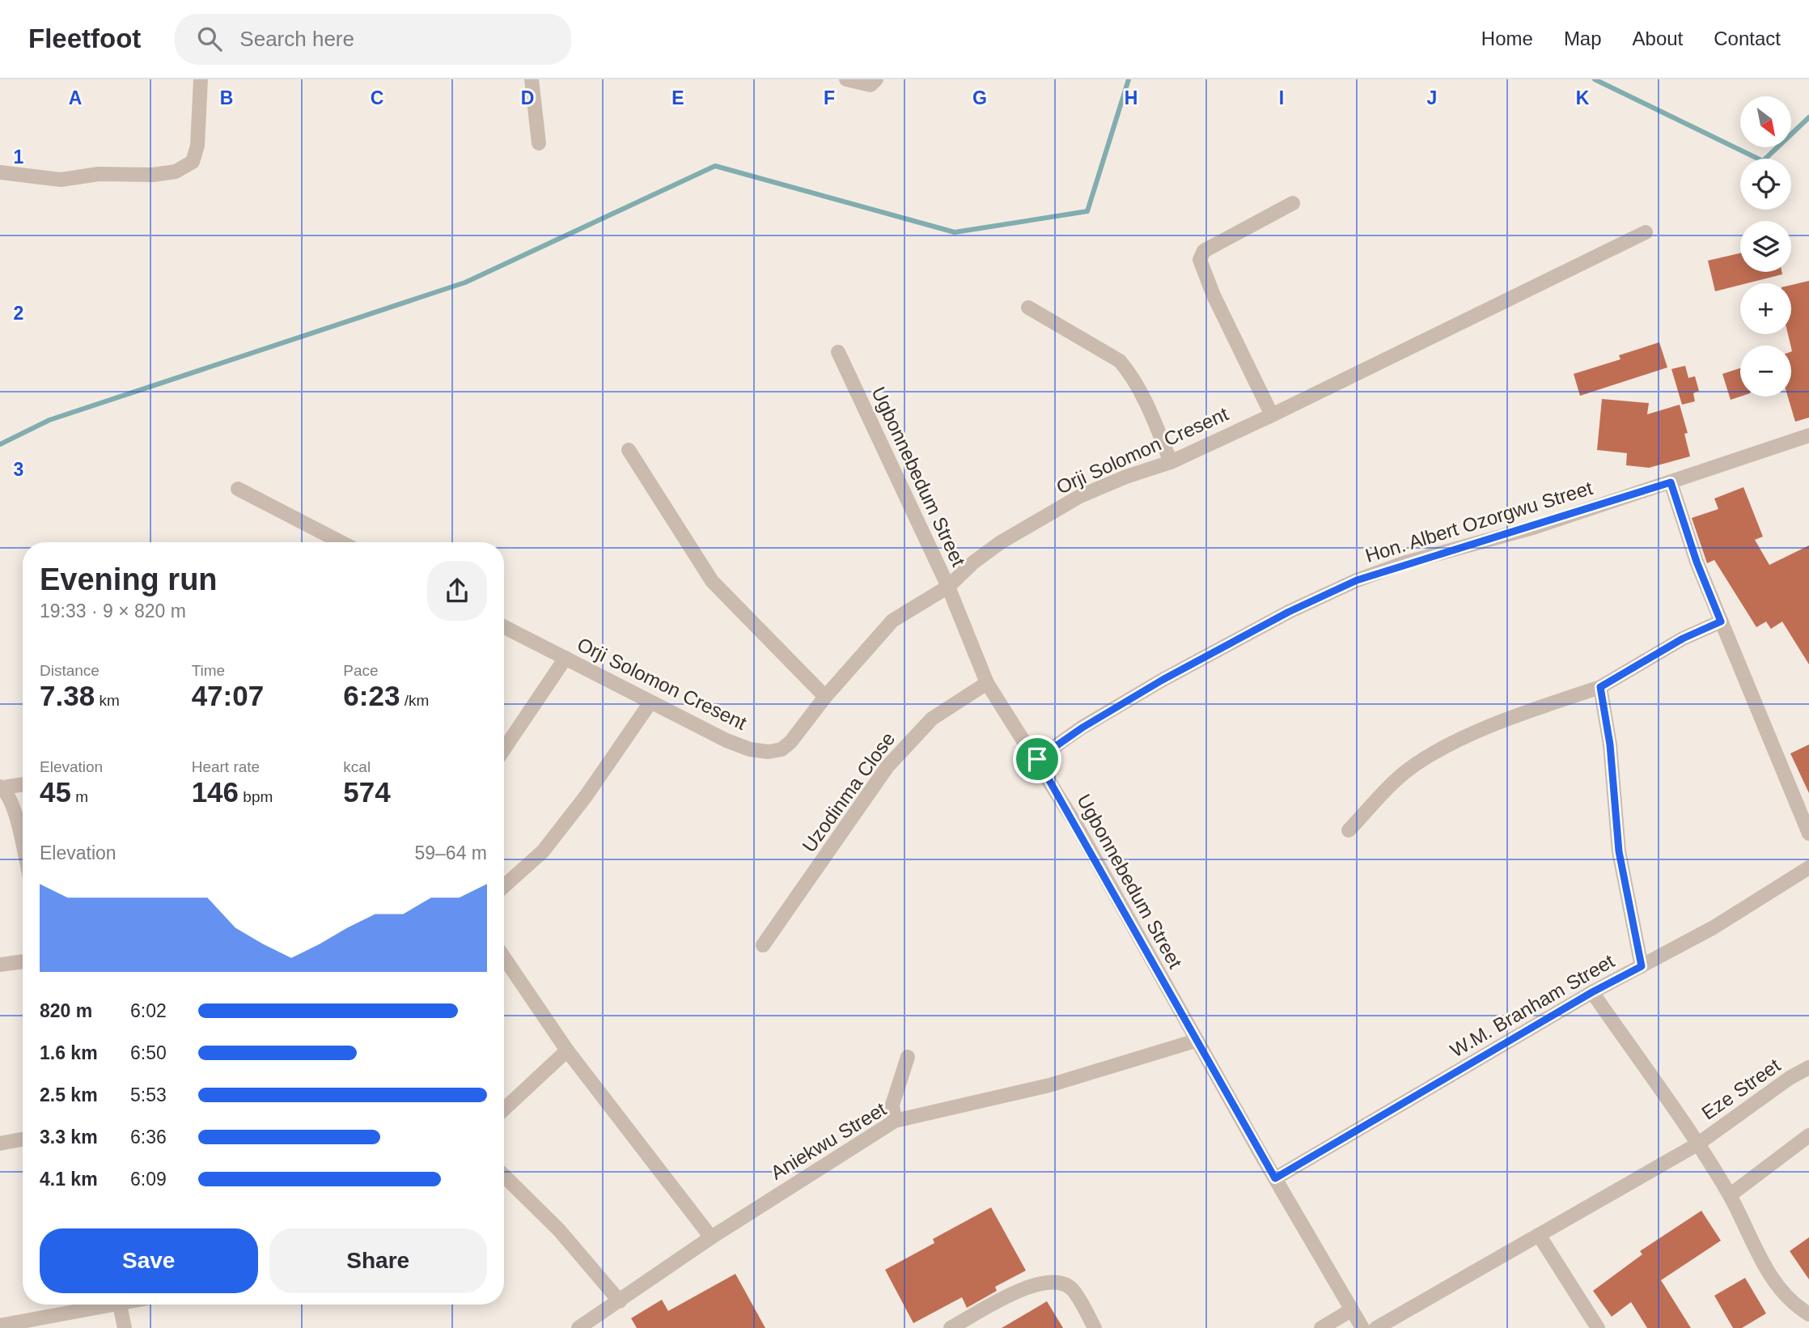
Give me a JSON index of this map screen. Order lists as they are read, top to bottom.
{
  "streets": {
    "street": [
      "Orji Solomon Cresent",
      "Ugbonnebedum Street",
      "Hon. Albert Ozorgwu Street",
      "Uzodinma Close",
      "W.M. Branham Street",
      "Eze Street",
      "Aniekwu Street"
    ]
  },
  "crossings": [
    ["Orji Solomon Cresent", "Ugbonnebedum Street"],
    ["Ugbonnebedum Street", "Hon. Albert Ozorgwu Street"],
    ["Ugbonnebedum Street", "Uzodinma Close"],
    ["Ugbonnebedum Street", "W.M. Branham Street"],
    ["Ugbonnebedum Street", "Aniekwu Street"]
  ],
  "north": "bottom right",
  "page": {
    "header": "Fleetfoot",
    "search": "Search here",
    "nav": [
      "Home",
      "Map",
      "About",
      "Contact"
    ],
    "map_buttons": ["+", "−"],
    "heading": ["Evening run", "19:33 · 9 × 820 m"],
    "stats": [
      ["Distance", "7.38 km"],
      ["Time", "47:07"],
      ["Pace", "6:23 /km"],
      ["Elevation", "45 m"],
      ["Heart rate", "146 bpm"],
      ["kcal", "574"]
    ],
    "chart": ["Elevation", "59–64 m"],
    "list": [
      {
        "name": "820 m",
        "note": "6:02"
      },
      {
        "name": "1.6 km",
        "note": "6:50"
      },
      {
        "name": "2.5 km",
        "note": "5:53"
      },
      {
        "name": "3.3 km",
        "note": "6:36"
      },
      {
        "name": "4.1 km",
        "note": "6:09"
      }
    ],
    "buttons": ["Save", "Share"]
  },
  "grid": {
    "columns": [
      "A",
      "B",
      "C",
      "D",
      "E",
      "F",
      "G",
      "H",
      "I",
      "J",
      "K"
    ],
    "rows": ["1", "2", "3"]
  }
}
